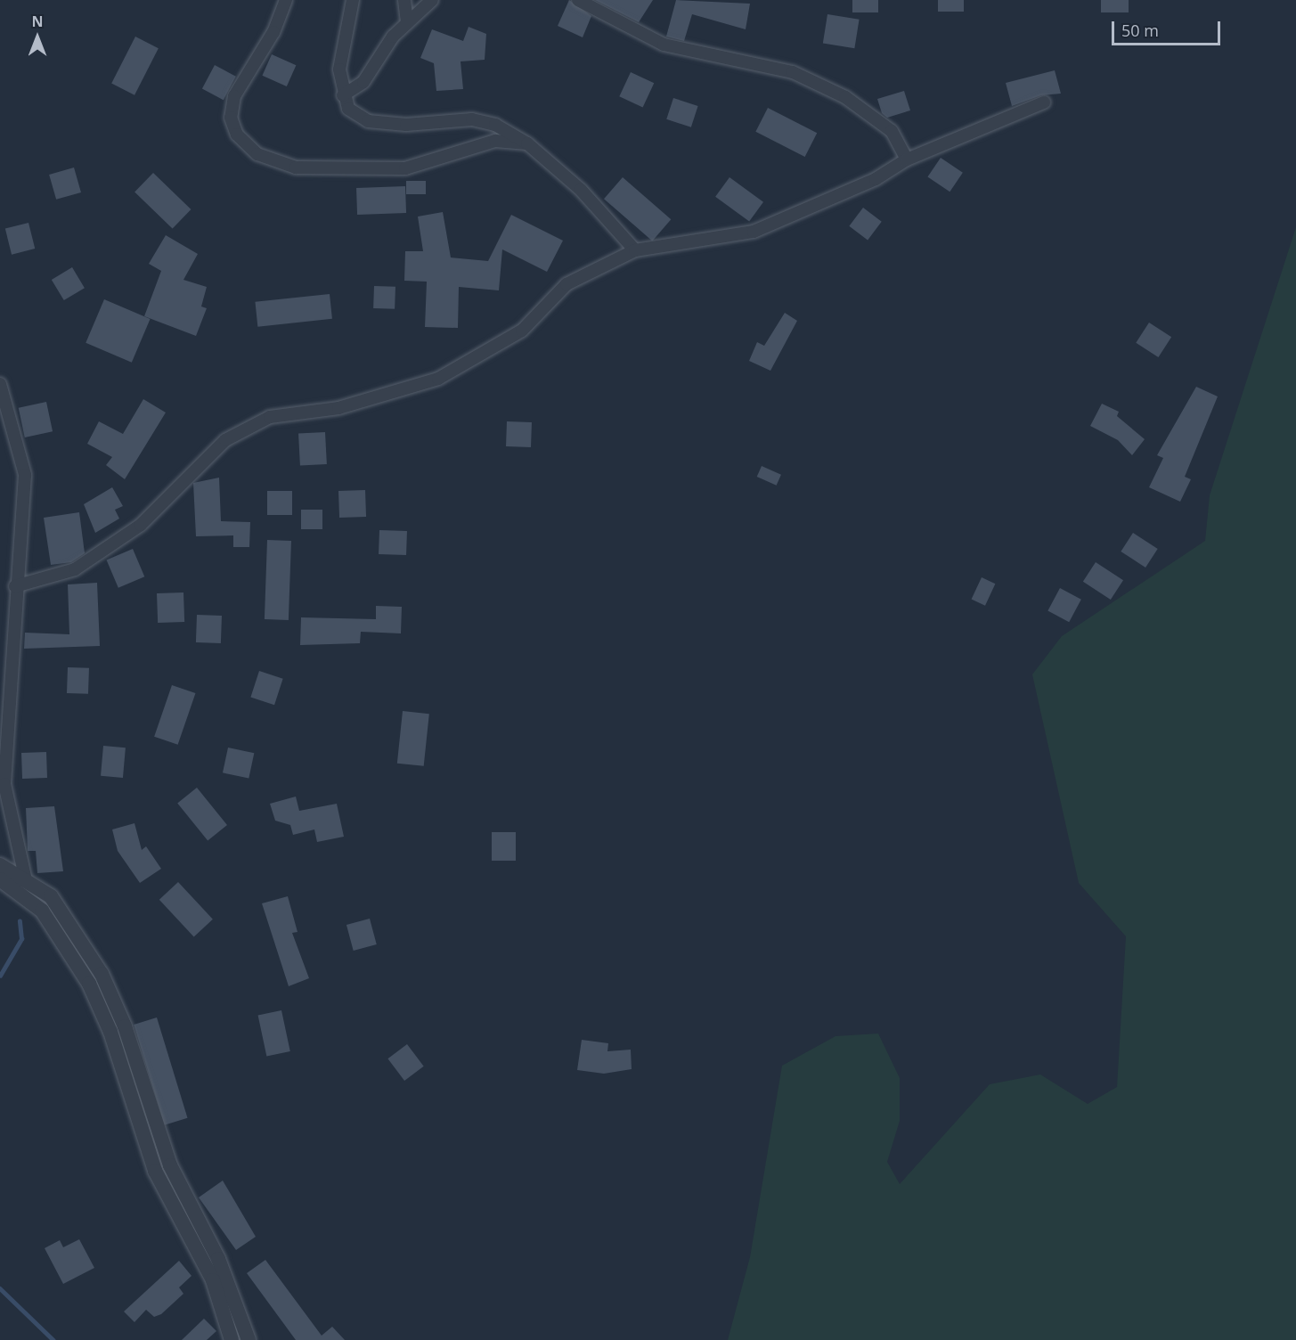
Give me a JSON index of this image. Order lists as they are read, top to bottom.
{
  "scale_bar": "50 m",
  "north": "top"
}
